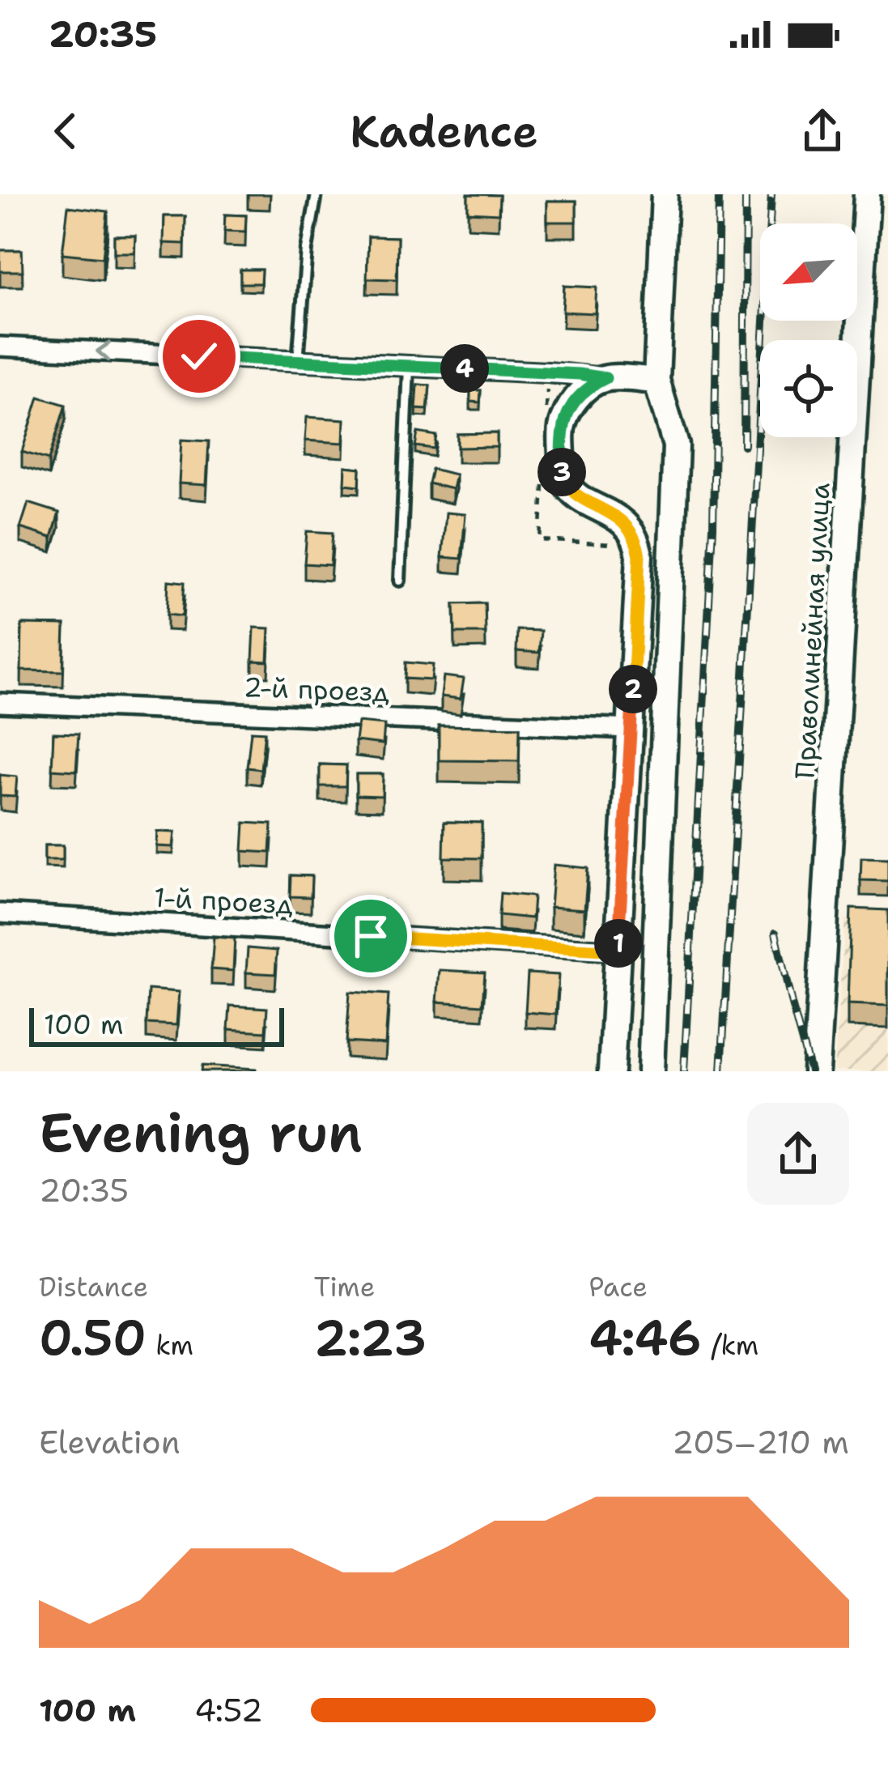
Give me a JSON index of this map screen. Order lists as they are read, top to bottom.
{
  "streets": {
    "main road": ["Праволинейная улица"],
    "street": ["2-й проезд", "1-й проезд"]
  },
  "scale_bar": "100 m",
  "north": "bottom left",
  "page": {
    "status": "20:35",
    "header": "Kadence",
    "pins": [
      "4",
      "3",
      "2",
      "1"
    ],
    "scale": "100 m",
    "heading": ["Evening run", "20:35"],
    "stats": [
      ["Distance", "0.50 km"],
      ["Time", "2:23"],
      ["Pace", "4:46 /km"]
    ],
    "chart": ["Elevation", "205–210 m"],
    "list": [
      {
        "name": "100 m",
        "note": "4:52"
      }
    ]
  }
}
